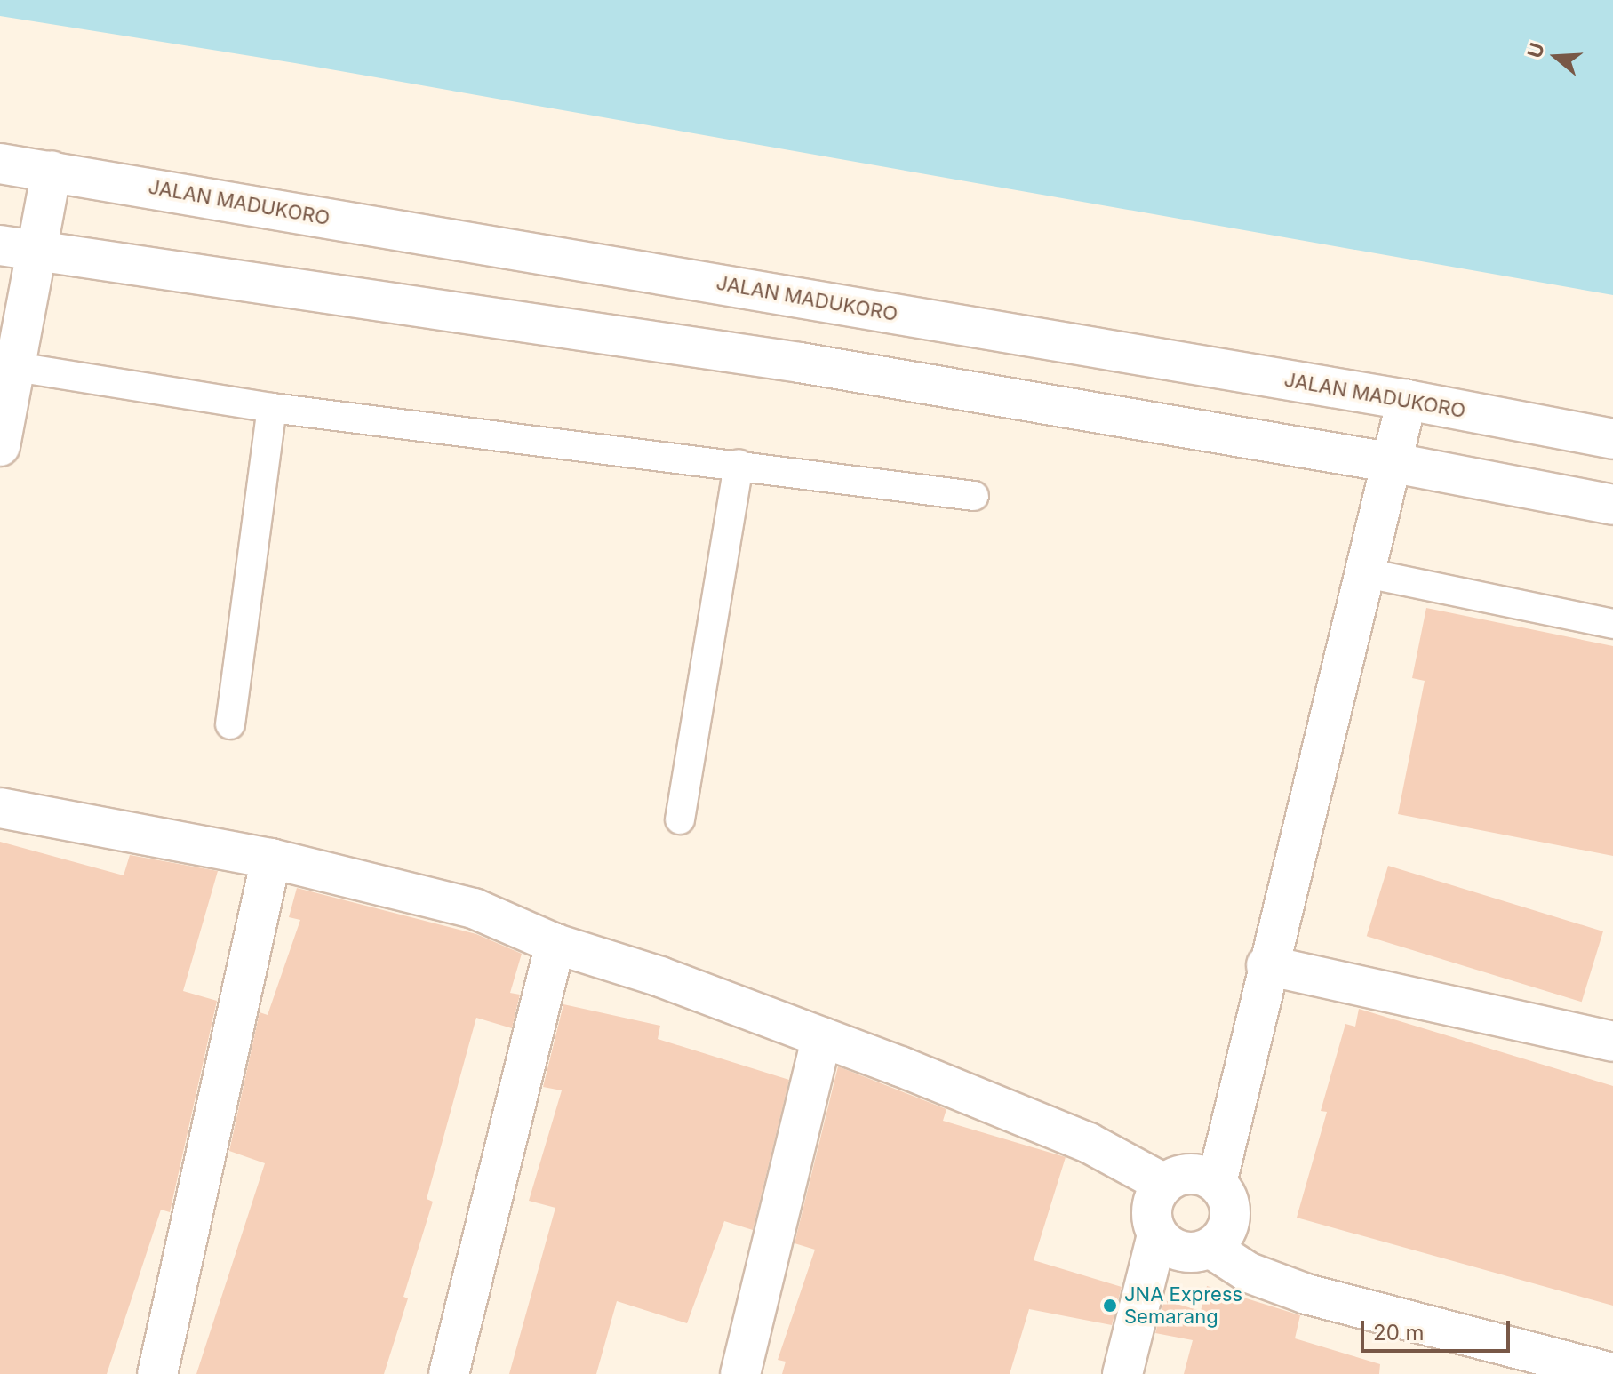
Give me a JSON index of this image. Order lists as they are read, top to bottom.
{
  "streets": {
    "street": ["JALAN MADUKORO"]
  },
  "places": ["JNA Express Semarang"],
  "scale_bar": "20 m",
  "north": "left"
}
